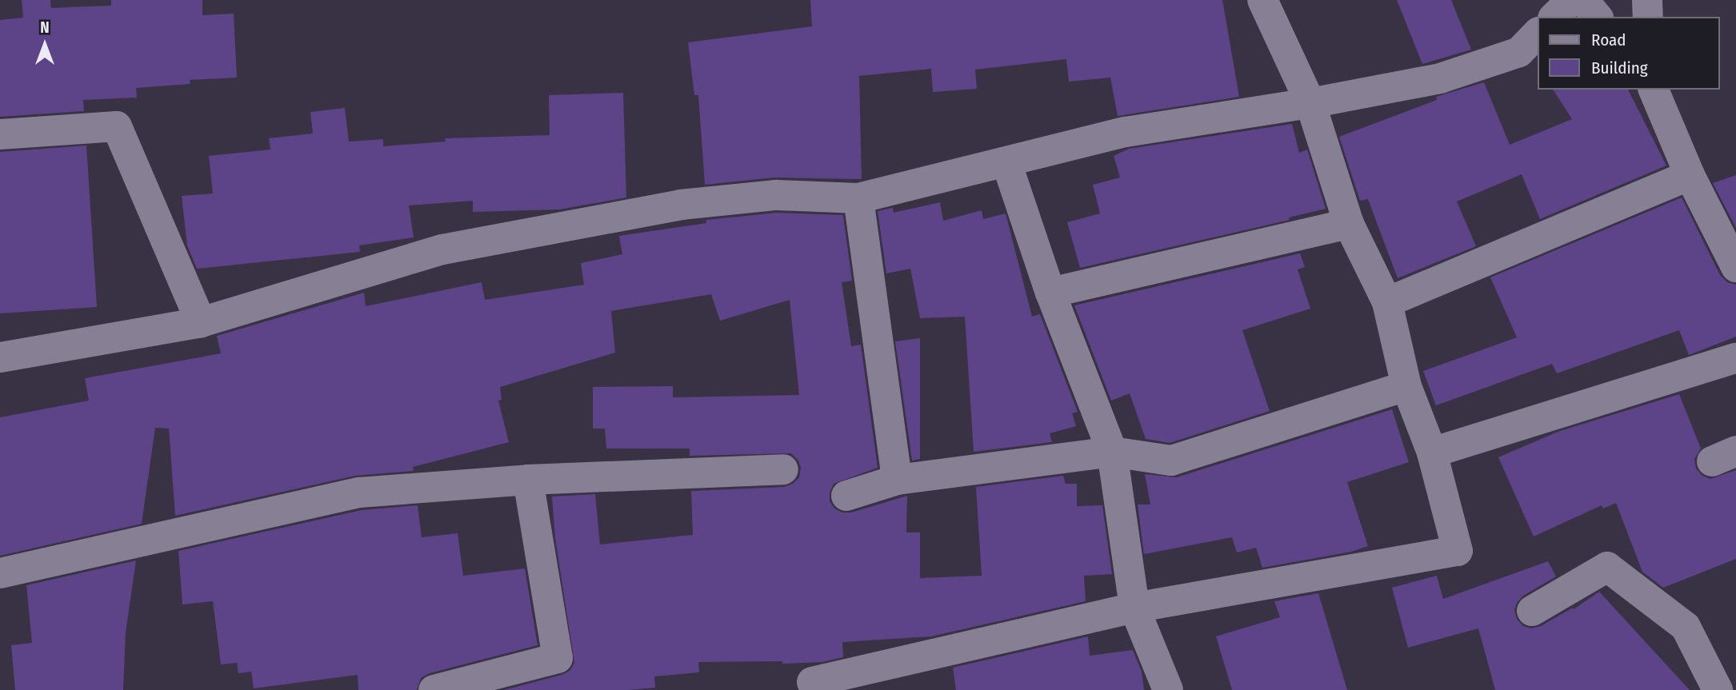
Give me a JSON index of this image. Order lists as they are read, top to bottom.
{
  "legend": ["Road", "Building"],
  "north": "top"
}
